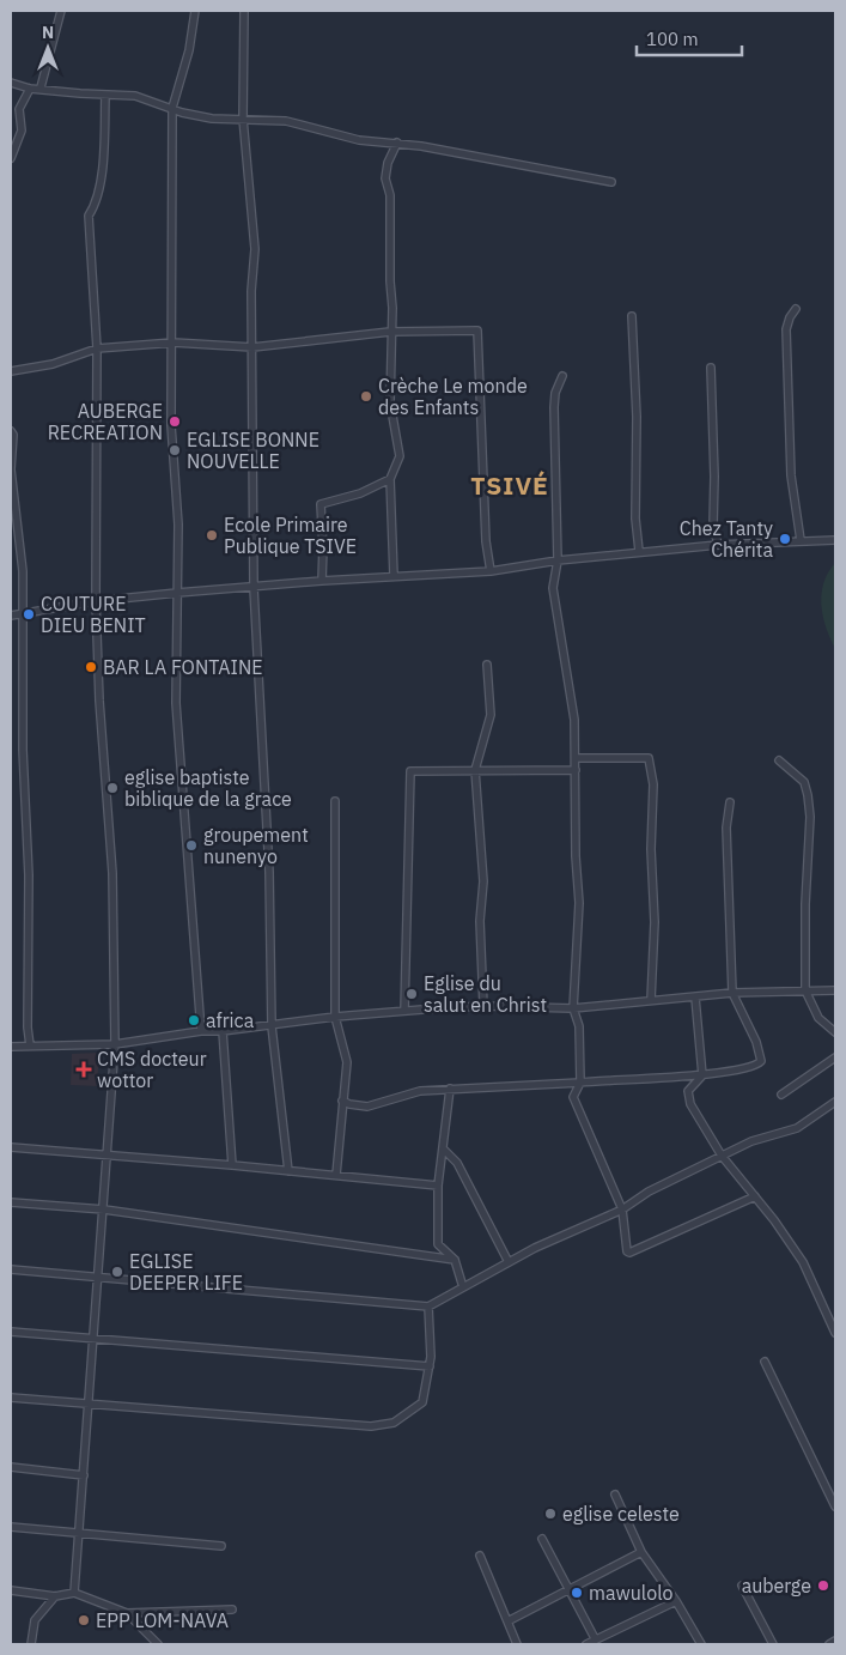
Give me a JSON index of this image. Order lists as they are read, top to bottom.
{
  "districts": ["TSIVÉ"],
  "places": {
    "other": [
      "Crèche Le monde des Enfants",
      "AUBERGE RECREATION",
      "EGLISE BONNE NOUVELLE",
      "Ecole Primaire Publique TSIVE",
      "Chez Tanty Chérita",
      "COUTURE DIEU BENIT",
      "BAR LA FONTAINE",
      "eglise baptiste biblique de la grace",
      "groupement nunenyo",
      "Eglise du salut en Christ",
      "africa",
      "EGLISE DEEPER LIFE",
      "eglise celeste",
      "auberge",
      "mawulolo",
      "EPP LOM-NAVA"
    ],
    "health": ["CMS docteur wottor"]
  },
  "scale_bar": "100 m",
  "north": "top"
}
